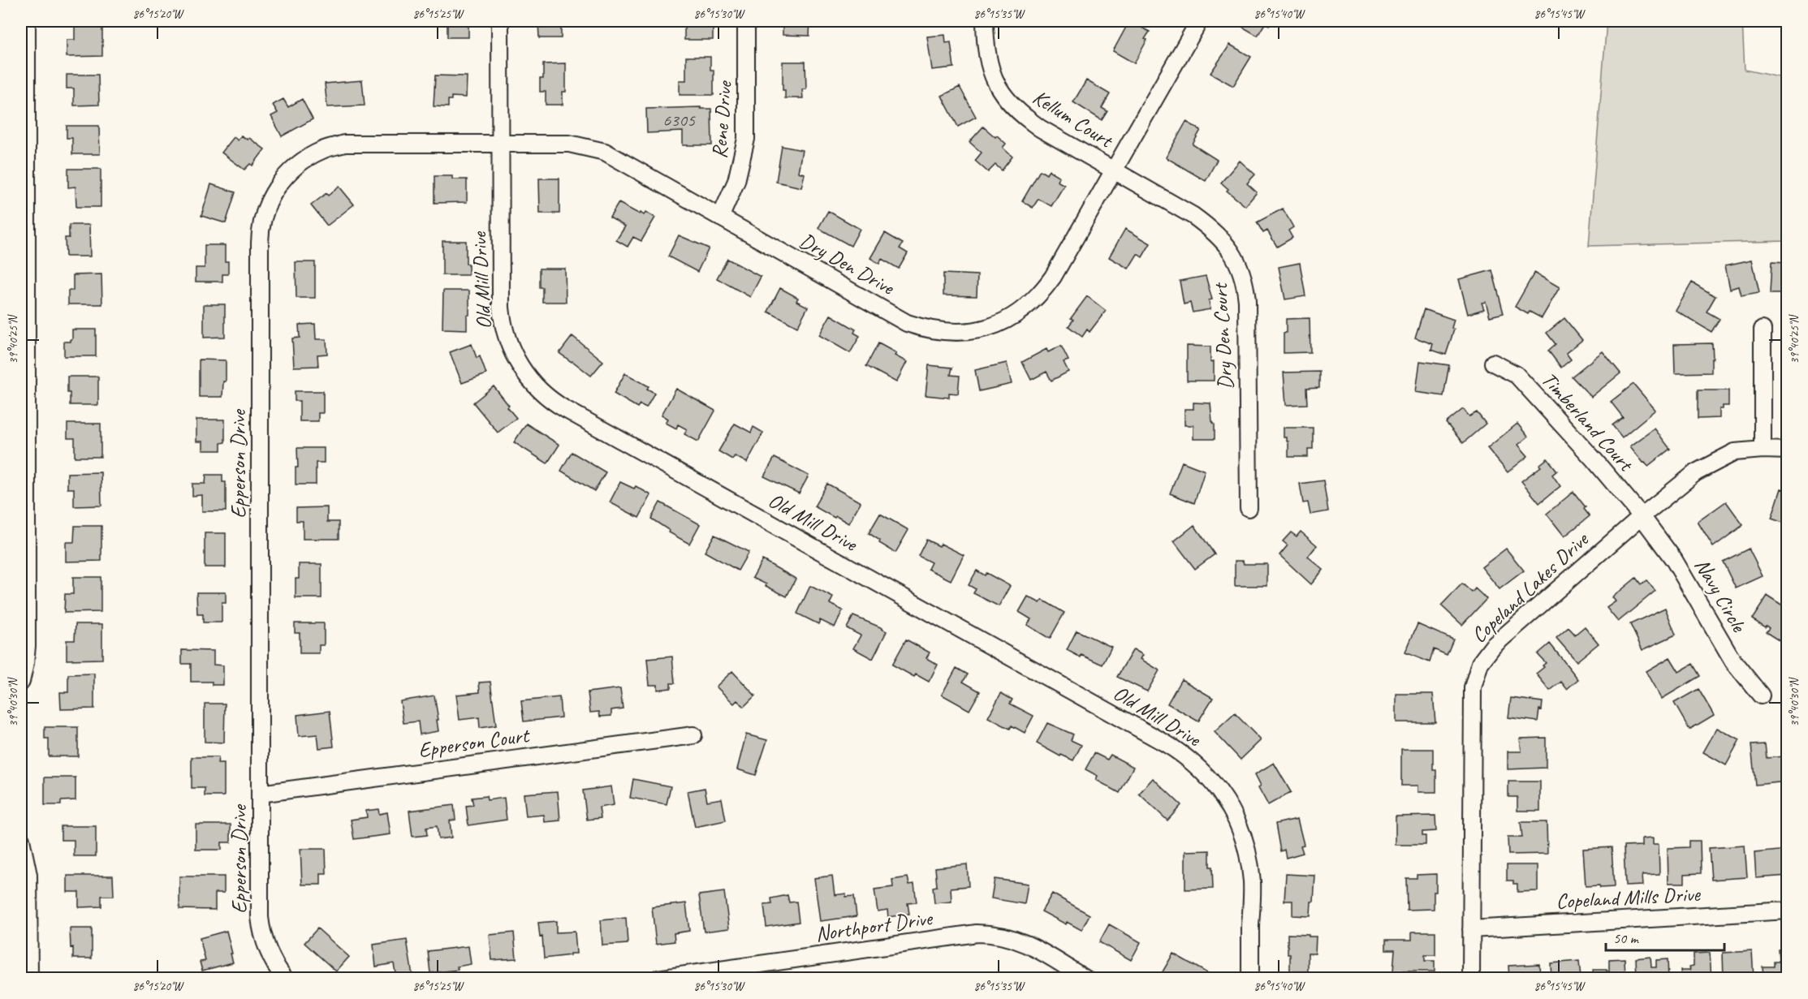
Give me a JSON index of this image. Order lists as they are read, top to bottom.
{
  "streets": {
    "street": [
      "Kellum Court",
      "Rene Drive",
      "Dry Den Drive",
      "Old Mill Drive",
      "Dry Den Court",
      "Timberland Court",
      "Epperson Drive",
      "Copeland Lakes Drive",
      "Navy Circle",
      "Epperson Court",
      "Copeland Mills Drive",
      "Northport Drive"
    ]
  },
  "crossings": [
    ["Kellum Court", "Dry Den Drive"],
    ["Kellum Court", "Dry Den Court"],
    ["Rene Drive", "Dry Den Drive"],
    ["Dry Den Drive", "Old Mill Drive"],
    ["Dry Den Drive", "Dry Den Court"],
    ["Dry Den Drive", "Epperson Drive"],
    ["Old Mill Drive", "Epperson Drive"],
    ["Timberland Court", "Copeland Lakes Drive"],
    ["Timberland Court", "Navy Circle"],
    ["Epperson Drive", "Epperson Court"],
    ["Copeland Lakes Drive", "Navy Circle"],
    ["Copeland Lakes Drive", "Copeland Mills Drive"]
  ],
  "house_numbers": ["6305"],
  "scale_bar": "50 m",
  "coordinates": [
    "86°15'20\"W",
    "86°15'25\"W",
    "86°15'30\"W",
    "86°15'35\"W",
    "86°15'40\"W",
    "86°15'45\"W",
    "39°40'25\"N",
    "39°40'30\"N"
  ]
}
